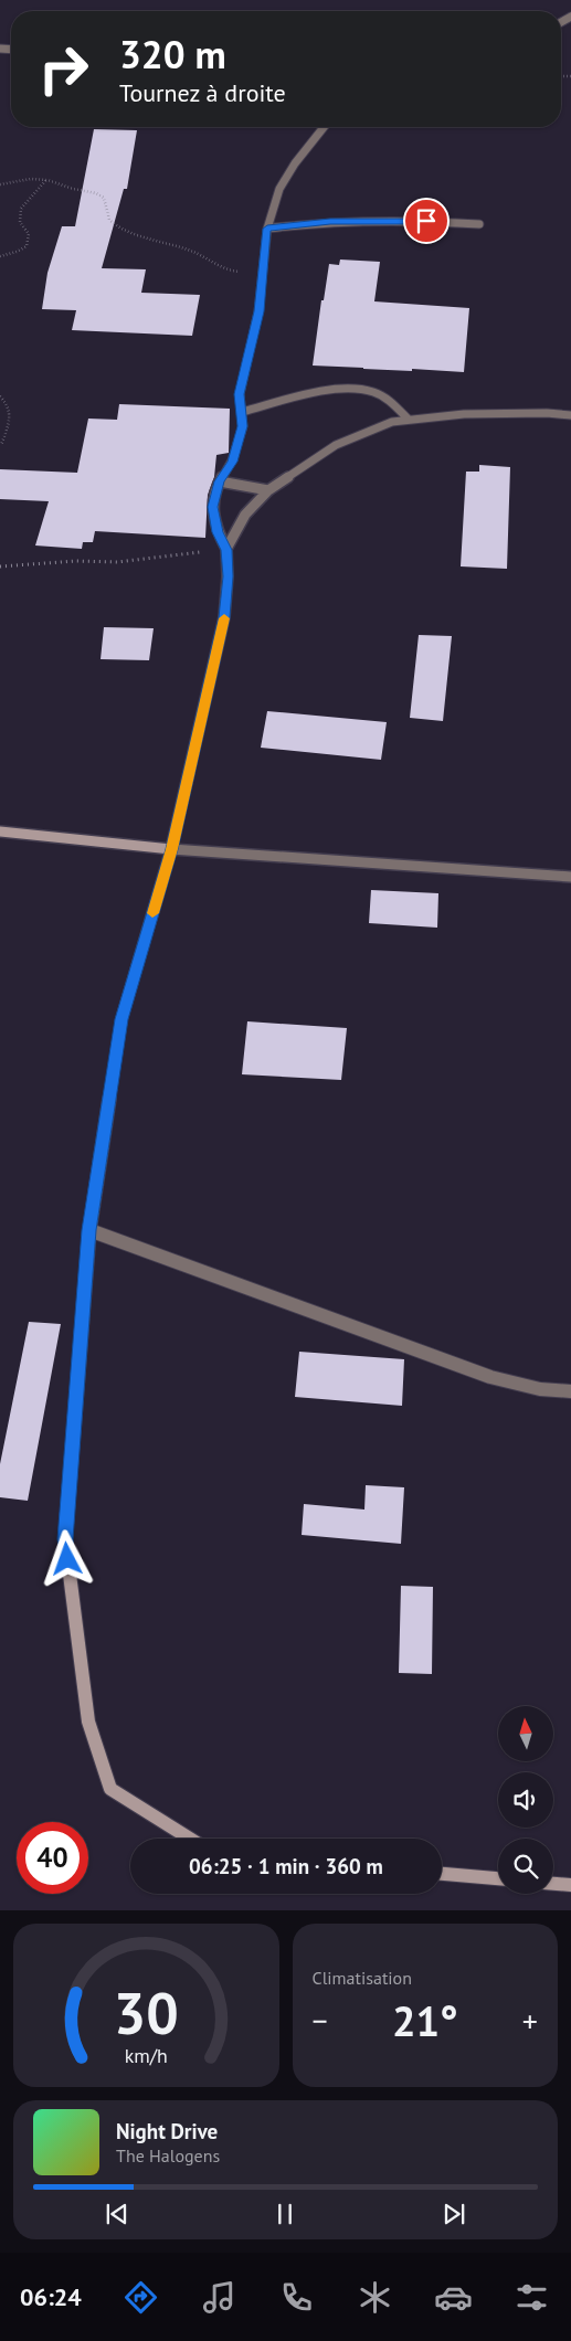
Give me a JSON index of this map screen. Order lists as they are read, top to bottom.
{
  "north": "top",
  "page": {
    "turn": ["320 m", "Tournez à droite"],
    "limit": "40",
    "trip": "06:25 · 1 min · 360 m",
    "tile": "Climatisation",
    "heat": ["−", "21°", "+"],
    "song": ["Night Drive", "The Halogens"],
    "tabs": "06:24",
    "gauge": ["30", "km/h"]
  }
}
